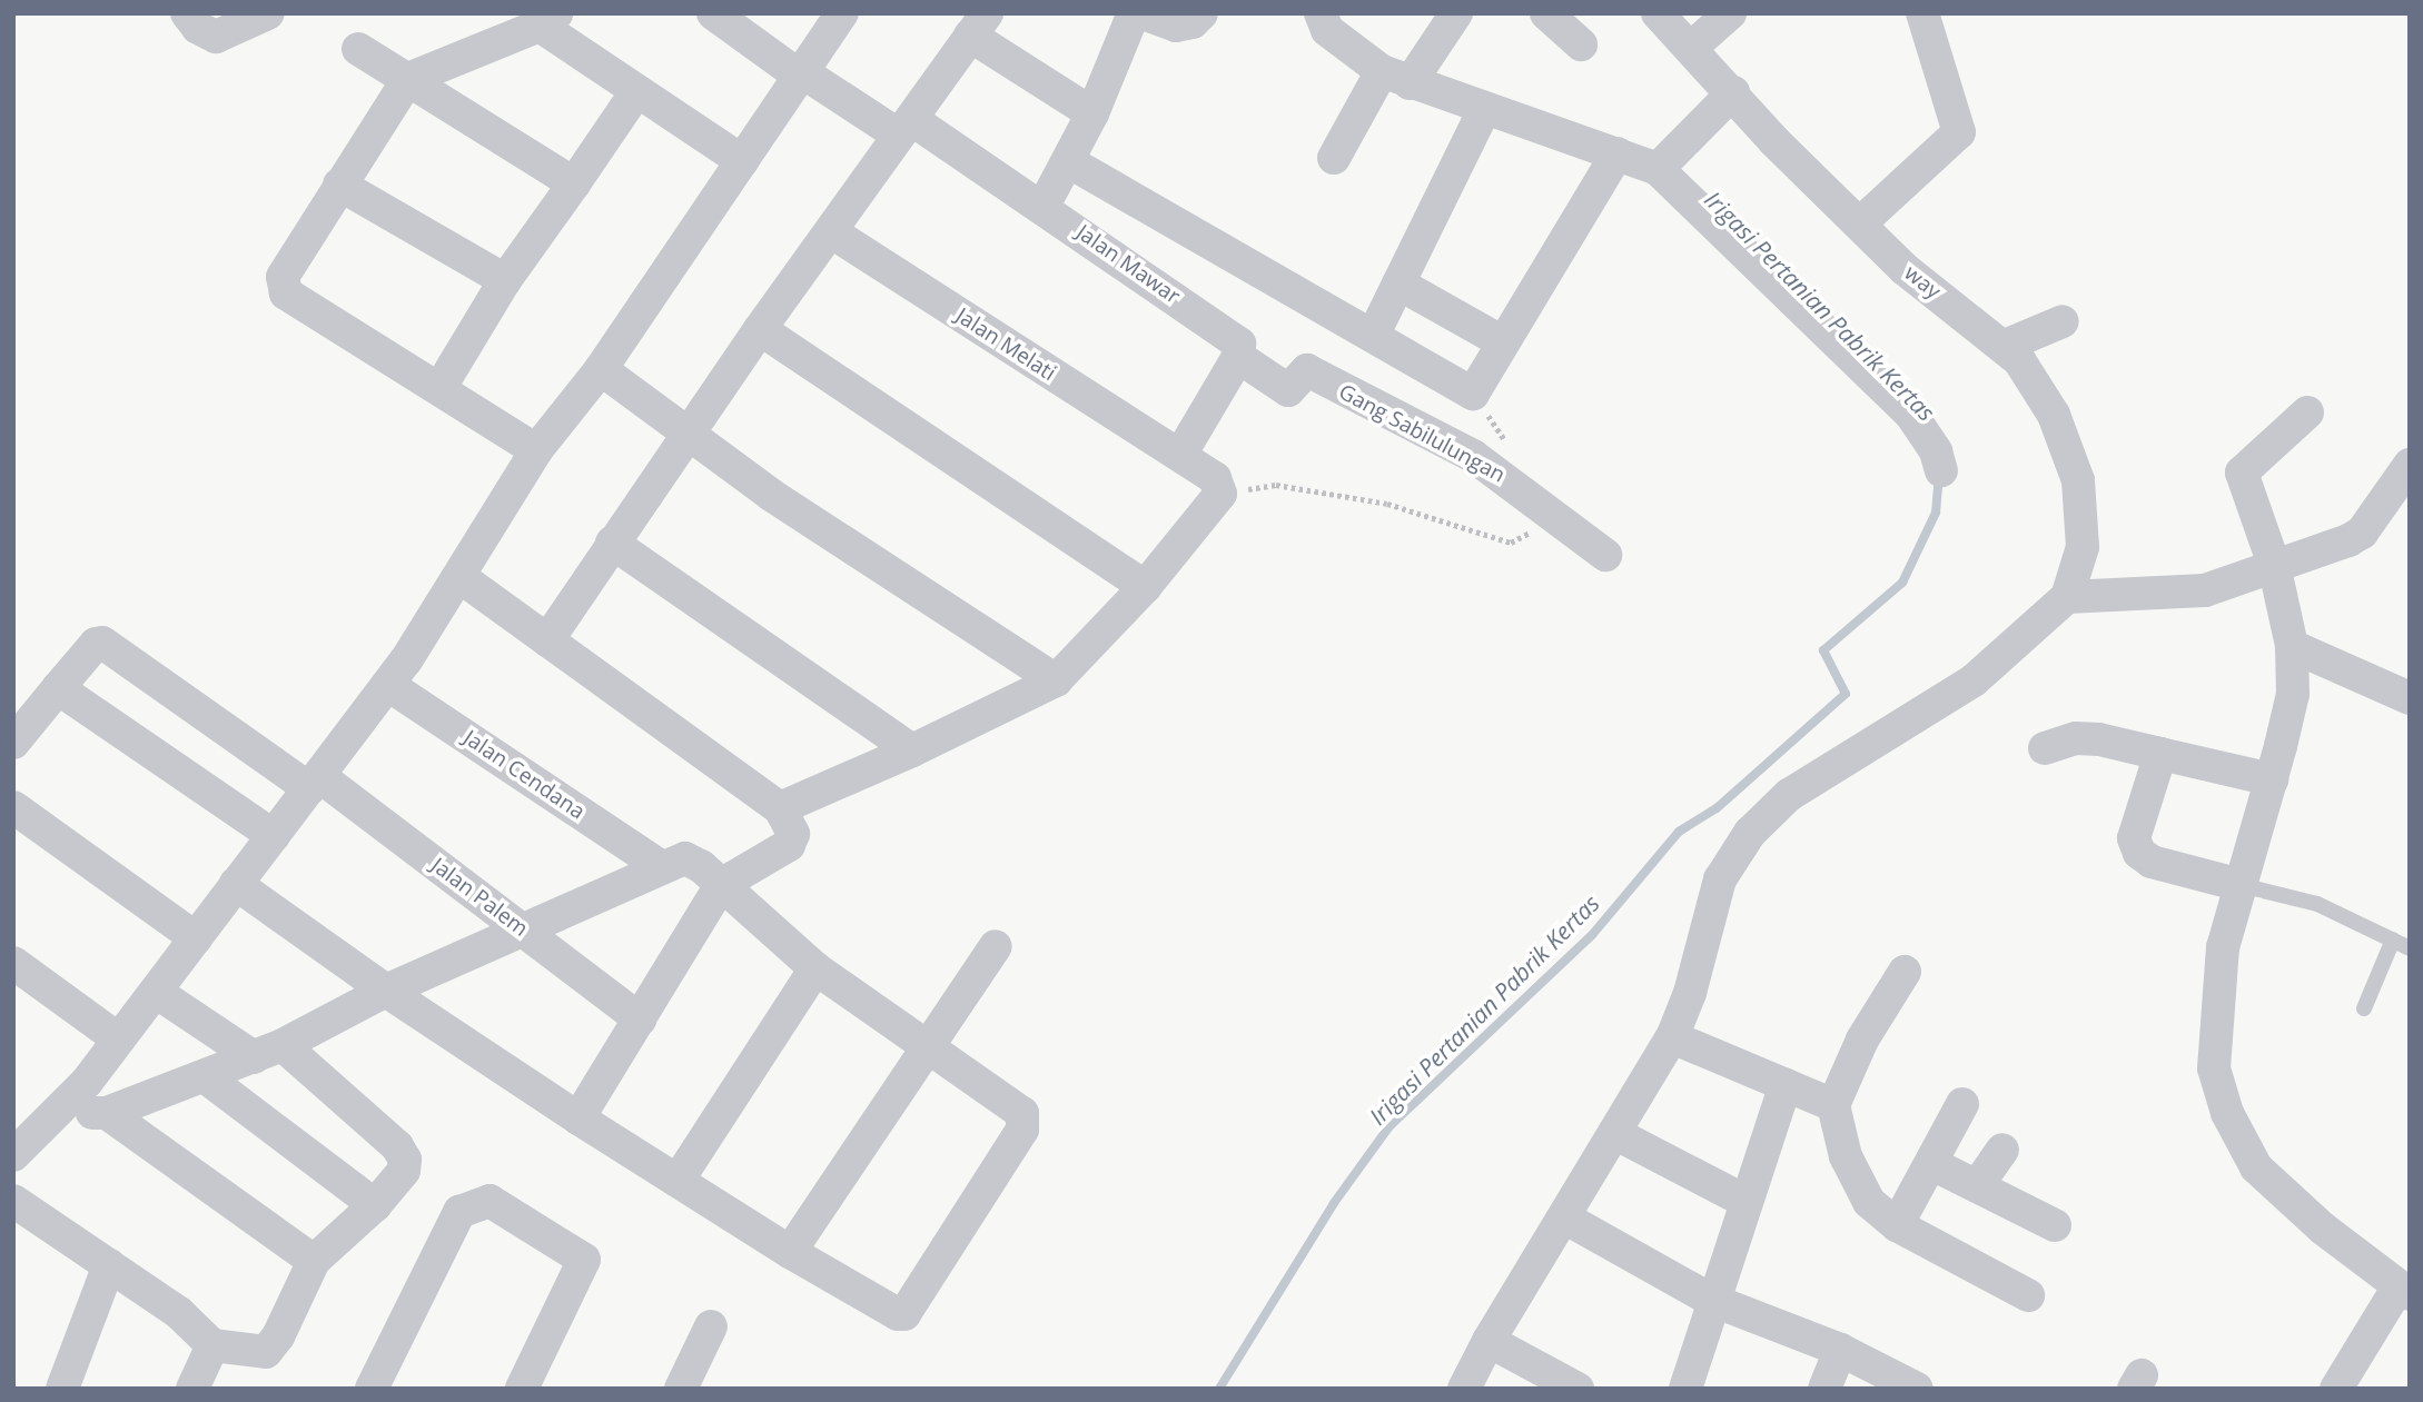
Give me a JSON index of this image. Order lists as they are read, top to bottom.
{
  "streets": {
    "street": [
      "Jalan Mawar",
      "way",
      "Jalan Melati",
      "Gang Sabilulungan",
      "Jalan Cendana",
      "Jalan Palem"
    ]
  },
  "crossings": [
    ["Jalan Mawar", "Gang Sabilulungan"]
  ],
  "water": ["Irigasi Pertanian Pabrik Kertas"]
}
